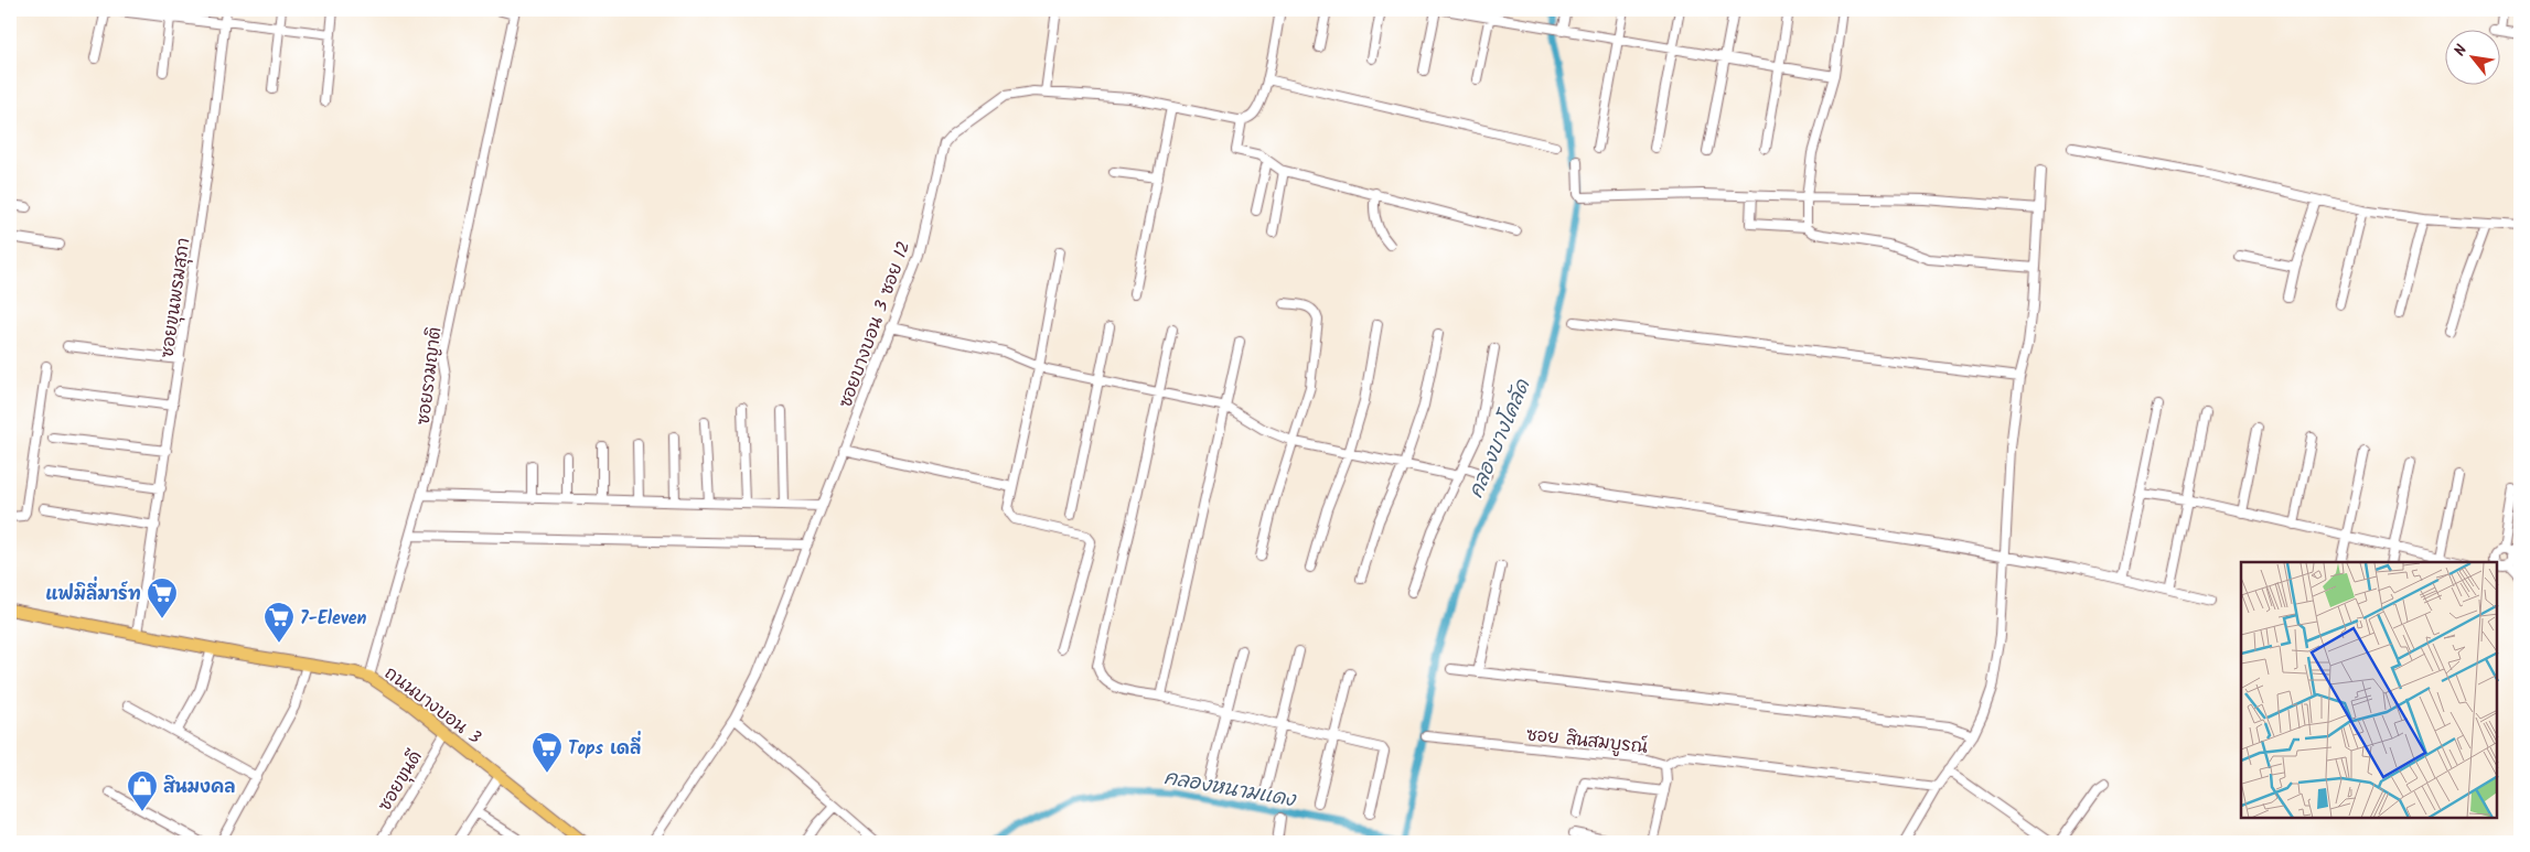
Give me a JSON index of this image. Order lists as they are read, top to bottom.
{
  "streets": {
    "main road": ["ถนนบางบอน 3"],
    "street": [
      "ซอยขุนพรมสุภา",
      "ซอยบางบอน 3 ซอย 12",
      "ซอยรวมญาติ",
      "ซอย สินสมบูรณ์",
      "ซอยขุนดี"
    ]
  },
  "crossings": [
    ["ซอยขุนพรมสุภา", "ถนนบางบอน 3"],
    ["ซอยรวมญาติ", "ถนนบางบอน 3"],
    ["ถนนบางบอน 3", "ซอยขุนดี"]
  ],
  "water": ["คลองบางโคลัด", "คลองหนามแดง"],
  "places": {
    "supermarket": ["แฟมิลี่มาร์ท", "7-Eleven", "Tops เดลี่"],
    "shop": ["สินมงคล"]
  },
  "north": "top left"
}
